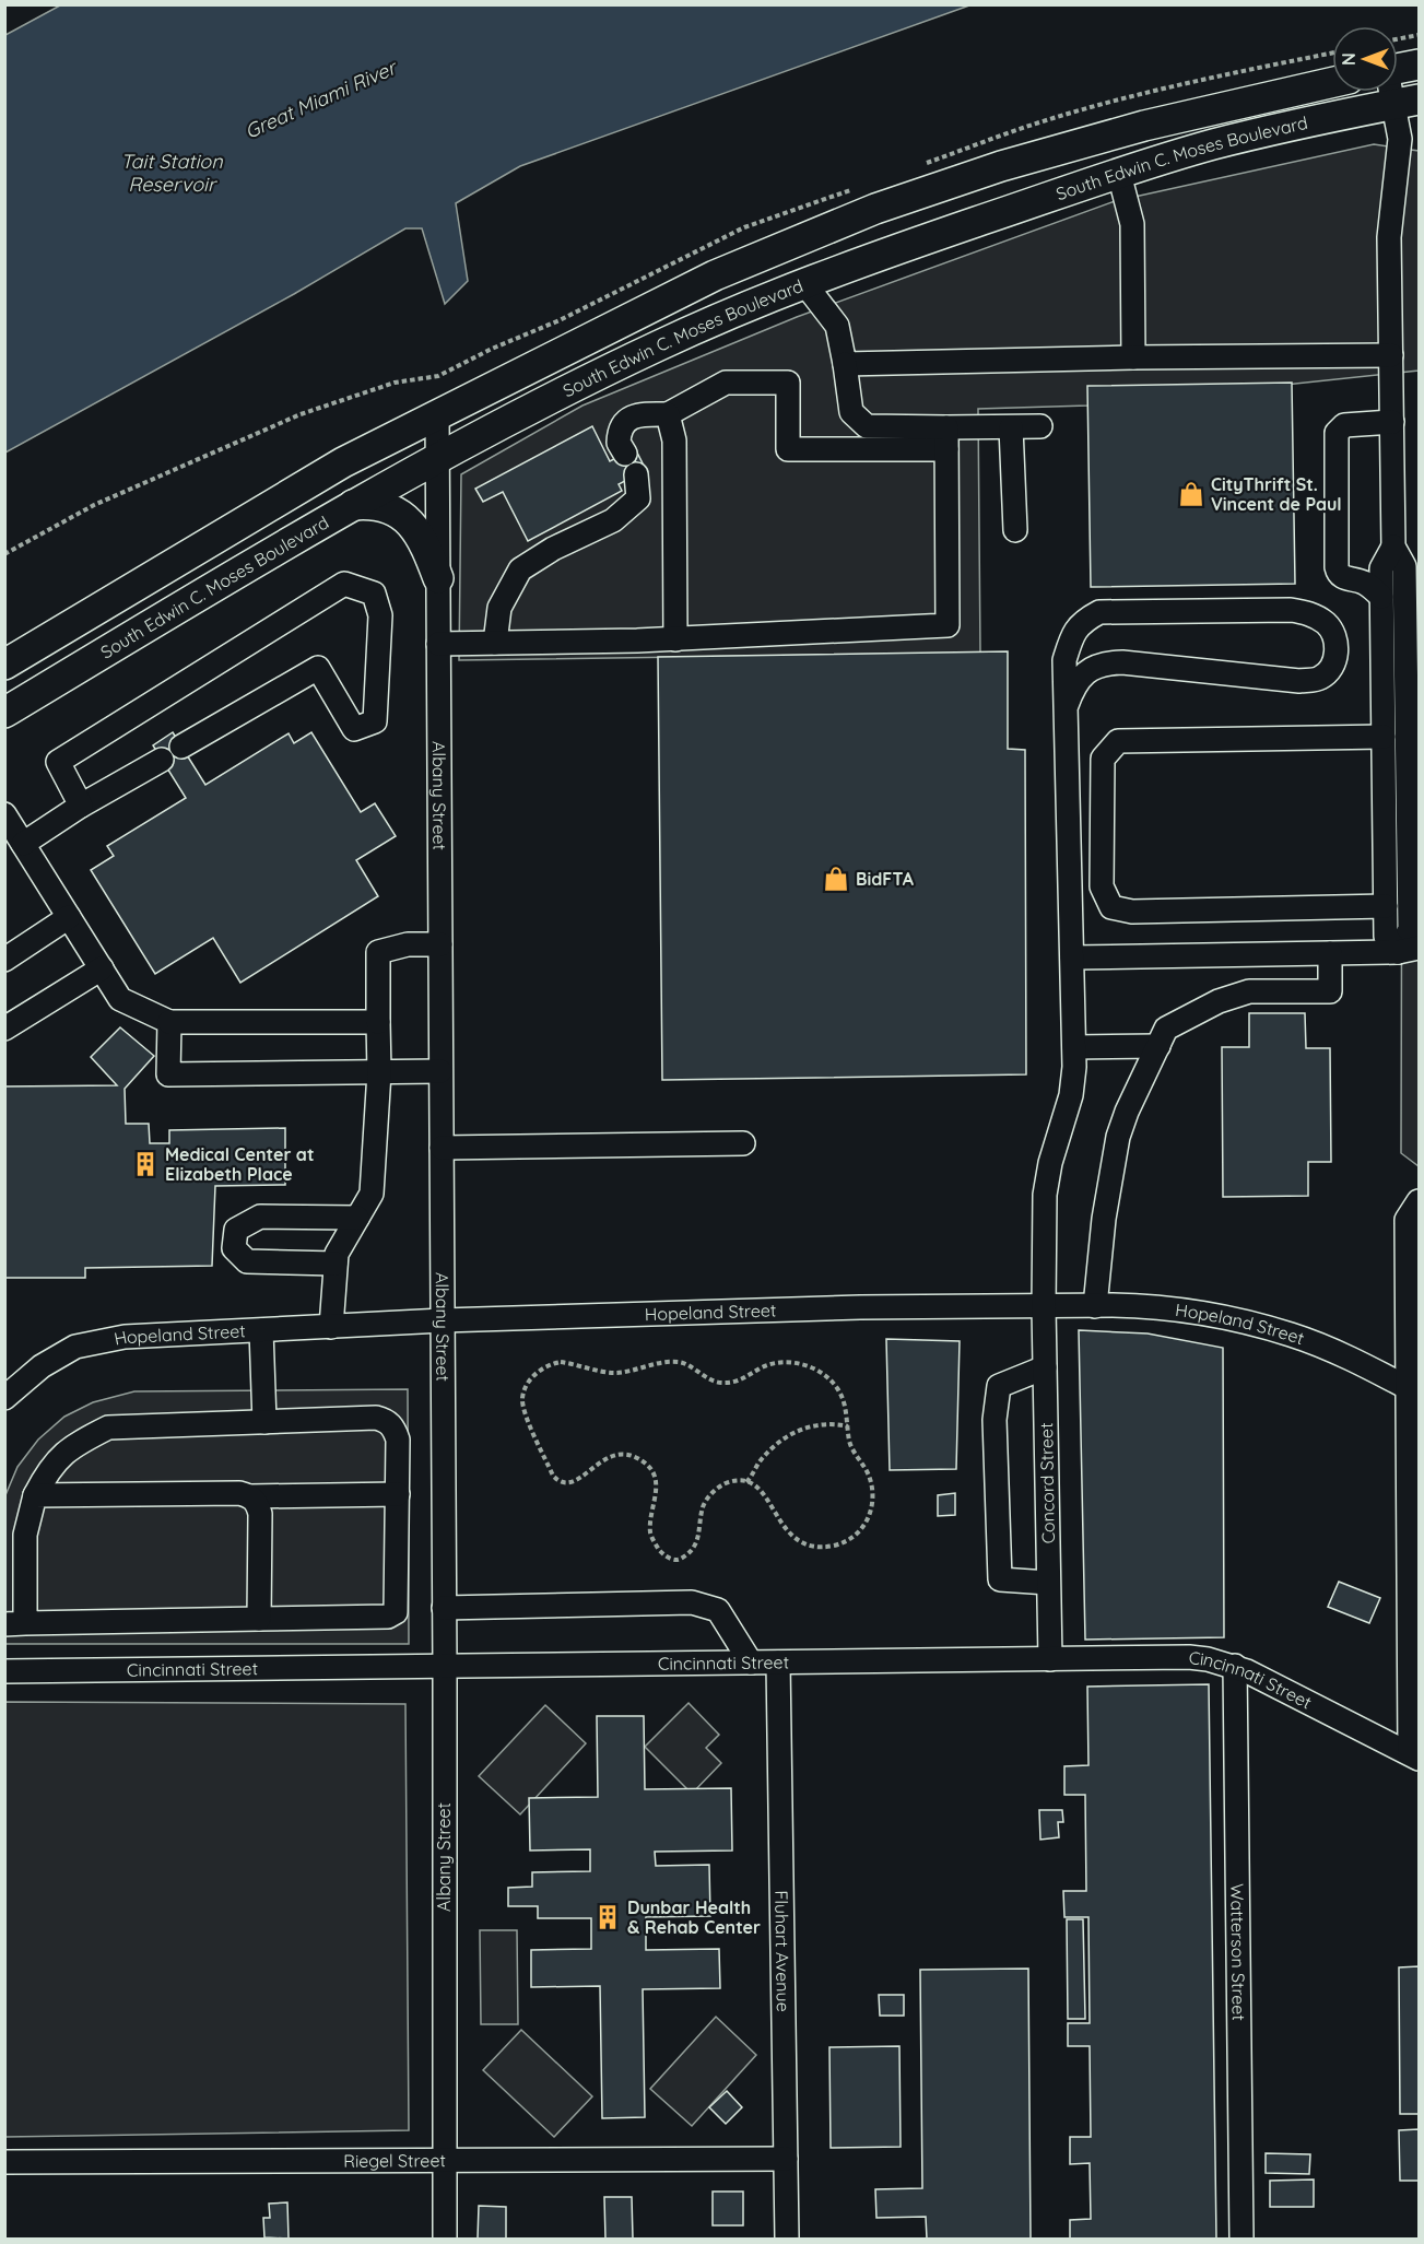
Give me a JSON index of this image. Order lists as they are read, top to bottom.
{
  "streets": {
    "main road": ["South Edwin C. Moses Boulevard"],
    "street": [
      "Albany Street",
      "Hopeland Street",
      "Concord Street",
      "Cincinnati Street",
      "Fluhart Avenue",
      "Watterson Street",
      "Riegel Street"
    ]
  },
  "crossings": [
    ["South Edwin C. Moses Boulevard", "Albany Street"],
    ["Albany Street", "Hopeland Street"],
    ["Albany Street", "Cincinnati Street"],
    ["Albany Street", "Riegel Street"],
    ["Hopeland Street", "Concord Street"],
    ["Concord Street", "Cincinnati Street"],
    ["Cincinnati Street", "Fluhart Avenue"],
    ["Cincinnati Street", "Watterson Street"],
    ["Fluhart Avenue", "Riegel Street"]
  ],
  "water": ["Great Miami River", "Tait Station Reservoir"],
  "places": {
    "shop": ["CityThrift St. Vincent de Paul", "BidFTA"],
    "building": ["Medical Center at Elizabeth Place", "Dunbar Health & Rehab Center"]
  },
  "north": "left"
}
